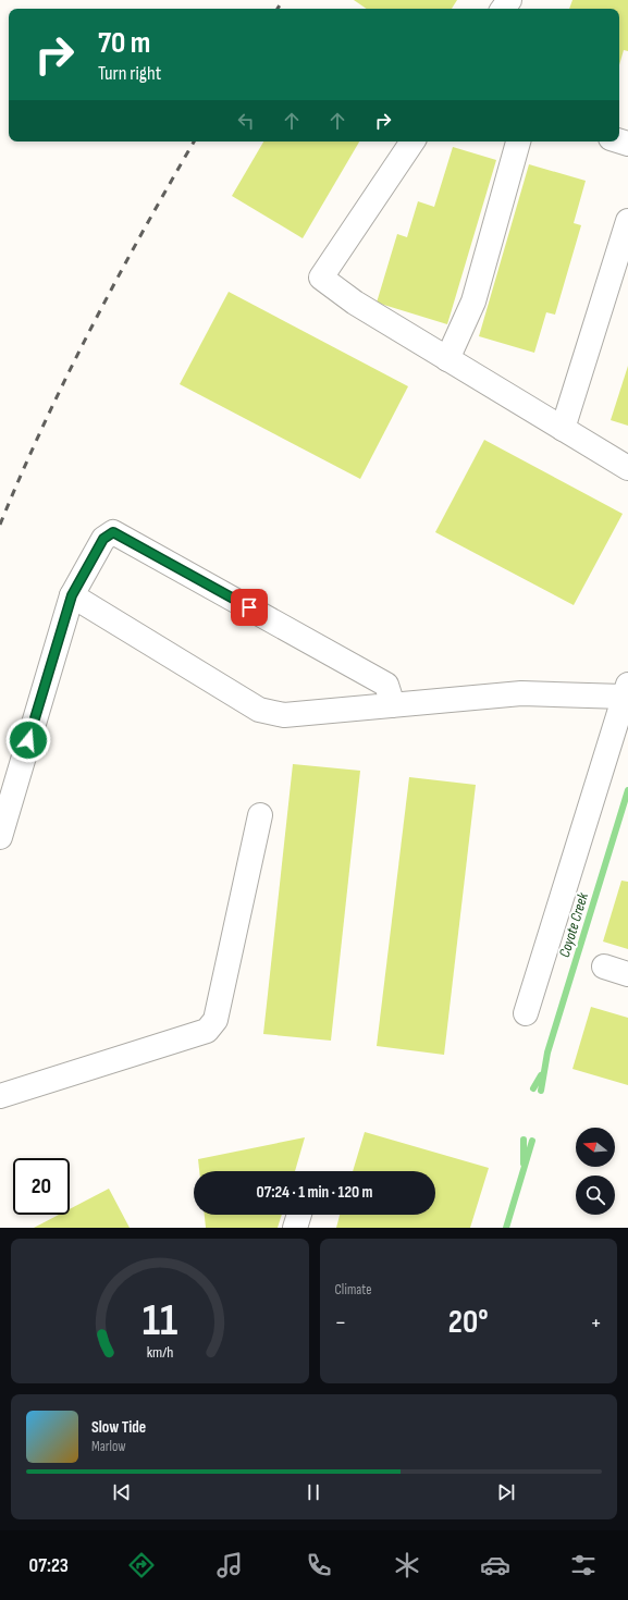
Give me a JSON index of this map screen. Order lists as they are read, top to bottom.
{
  "water": ["Coyote Creek"],
  "north": "left",
  "page": {
    "turn": ["70 m", "Turn right"],
    "limit": "20",
    "trip": "07:24 · 1 min · 120 m",
    "tile": "Climate",
    "heat": ["−", "20°", "+"],
    "song": ["Slow Tide", "Marlow"],
    "tabs": "07:23",
    "gauge": ["11", "km/h"]
  }
}
